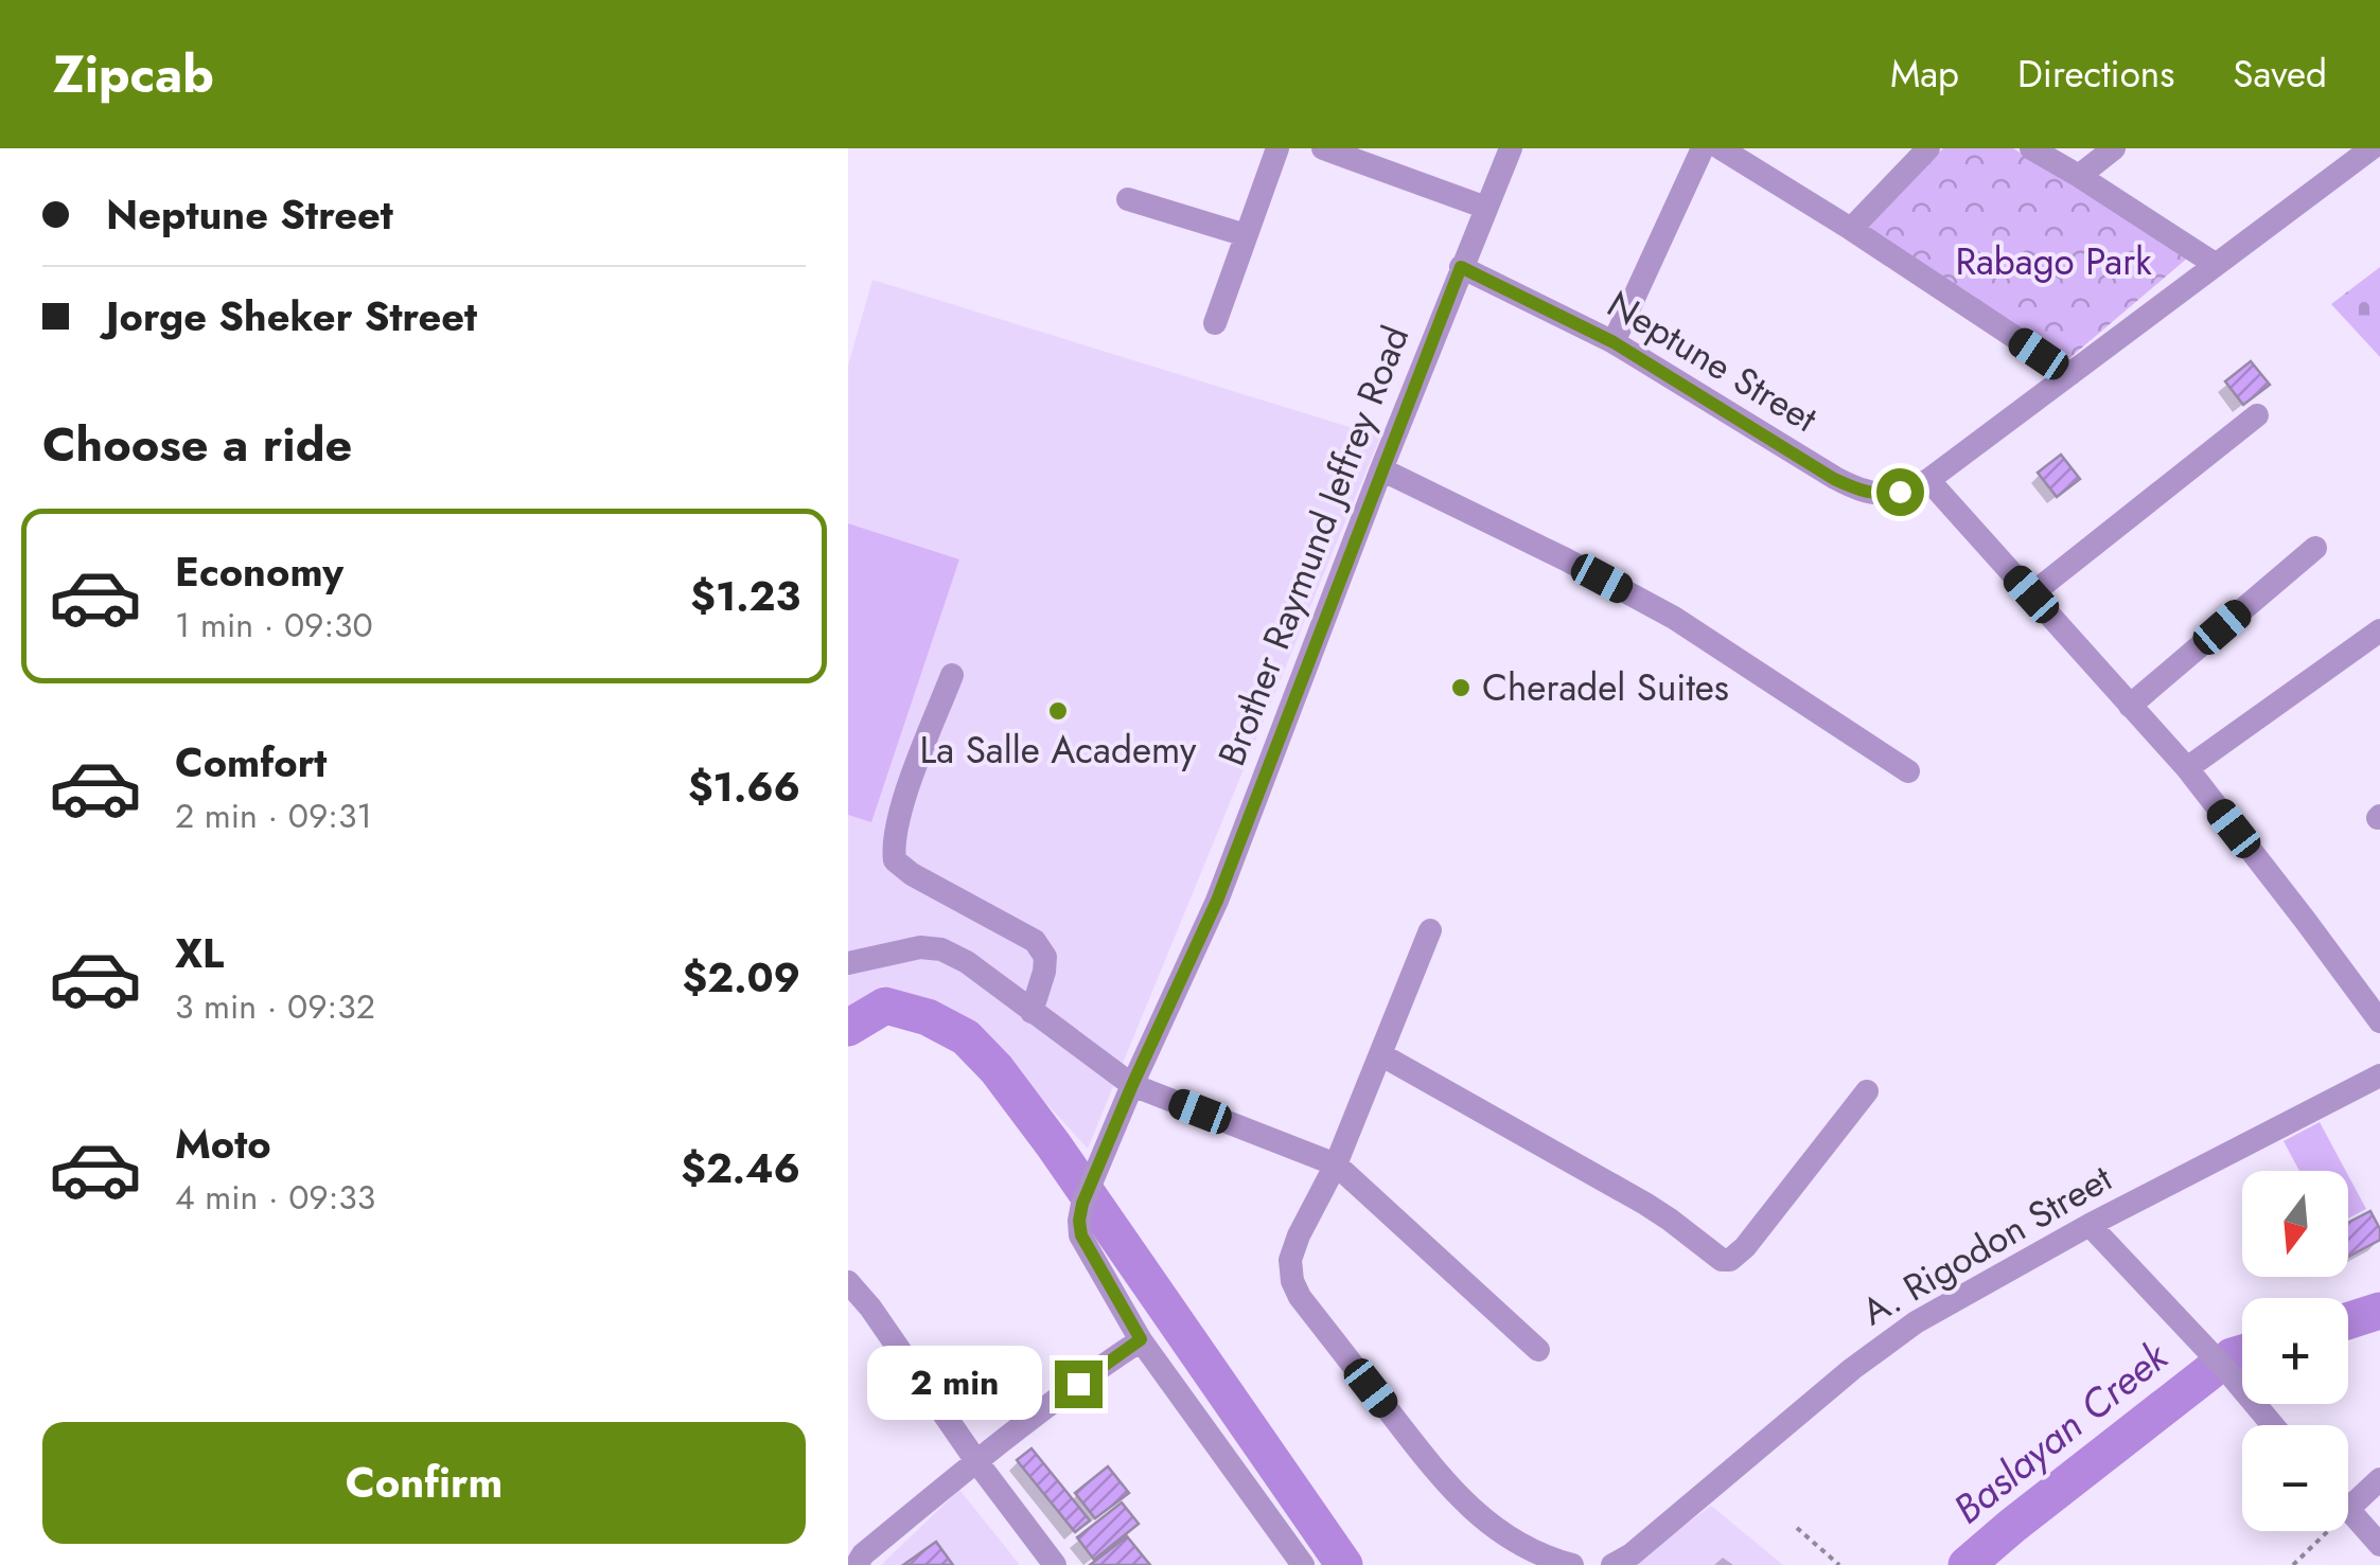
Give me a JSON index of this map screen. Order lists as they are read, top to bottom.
{
  "streets": {
    "street": ["Neptune Street", "Brother Raymund Jeffrey Road", "A. Rigodon Street"]
  },
  "crossings": [
    ["Neptune Street", "Brother Raymund Jeffrey Road"]
  ],
  "water": ["Baslayan Creek"],
  "parks": ["Rabago Park"],
  "places": ["Cheradel Suites", "La Salle Academy"],
  "north": "bottom",
  "page": {
    "header": "Zipcab",
    "nav": ["Map", "Directions", "Saved"],
    "banner": ["Neptune Street", "Jorge Sheker Street"],
    "heading": "Choose a ride",
    "list": [
      {
        "name": "Economy",
        "note": "1 min · 09:30",
        "value": "$1.23"
      },
      {
        "name": "Comfort",
        "note": "2 min · 09:31",
        "value": "$1.66"
      },
      {
        "name": "XL",
        "note": "3 min · 09:32",
        "value": "$2.09"
      },
      {
        "name": "Moto",
        "note": "4 min · 09:33",
        "value": "$2.46"
      }
    ],
    "map_buttons": ["+", "−"],
    "bubble": "2 min",
    "buttons": "Confirm"
  }
}
